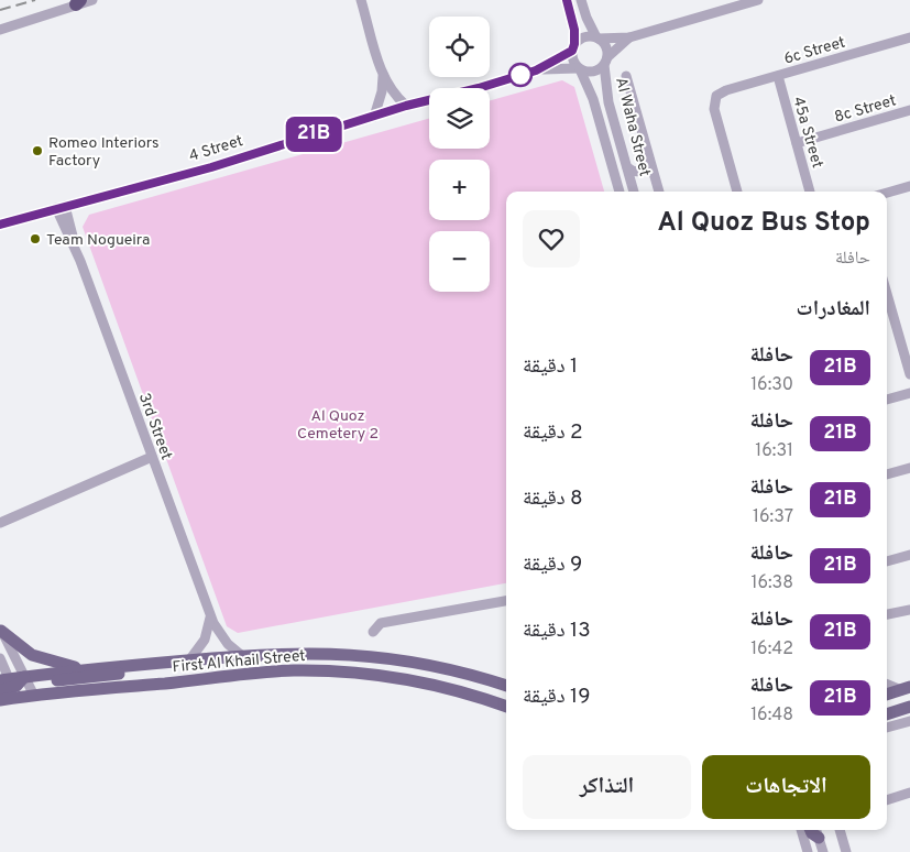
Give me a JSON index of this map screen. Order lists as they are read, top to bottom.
{
  "streets": {
    "main road": ["First Al Khail Street"],
    "street": [
      "6c Street",
      "8c Street",
      "Al Waha Street",
      "45a Street",
      "4 Street",
      "3rd Street"
    ]
  },
  "crossings": [
    ["6c Street", "45a Street"],
    ["8c Street", "45a Street"],
    ["Al Waha Street", "4 Street"],
    ["4 Street", "3rd Street"],
    ["3rd Street", "First Al Khail Street"]
  ],
  "parks": ["Al Quoz Cemetery 2"],
  "places": ["Romeo Interiors Factory", "Team Nogueira"],
  "lines": ["bus line 21B"],
  "page": {
    "on_map": "21B",
    "map_buttons": ["+", "−"],
    "heading": [
      ["Al Quoz Bus Stop", "حافلة"],
      "المغادرات"
    ],
    "list": [
      {
        "mark": "21B",
        "name": "حافلة",
        "note": "16:30",
        "value": "1 دقيقة"
      },
      {
        "mark": "21B",
        "name": "حافلة",
        "note": "16:31",
        "value": "2 دقيقة"
      },
      {
        "mark": "21B",
        "name": "حافلة",
        "note": "16:37",
        "value": "8 دقيقة"
      },
      {
        "mark": "21B",
        "name": "حافلة",
        "note": "16:38",
        "value": "9 دقيقة"
      },
      {
        "mark": "21B",
        "name": "حافلة",
        "note": "16:42",
        "value": "13 دقيقة"
      },
      {
        "mark": "21B",
        "name": "حافلة",
        "note": "16:48",
        "value": "19 دقيقة"
      }
    ],
    "buttons": ["الاتجاهات", "التذاكر"]
  }
}
